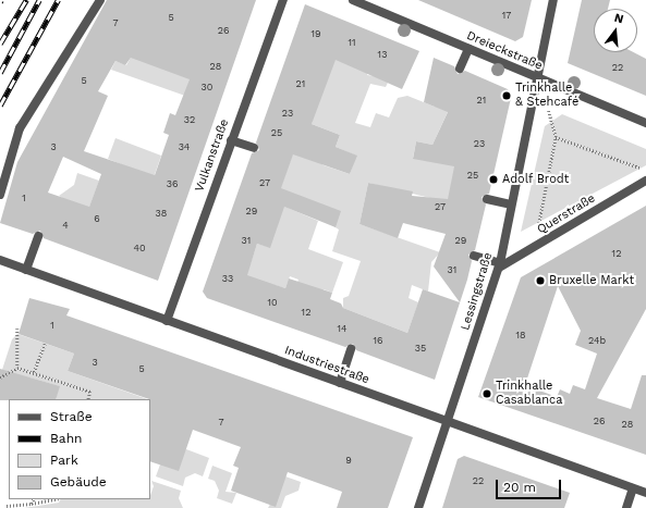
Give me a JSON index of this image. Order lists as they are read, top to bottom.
{
  "streets": {
    "street": [
      "Dreieckstraße",
      "Vulkanstraße",
      "Querstraße",
      "Lessingstraße",
      "Industriestraße"
    ]
  },
  "crossings": [
    ["Dreieckstraße", "Lessingstraße"],
    ["Vulkanstraße", "Industriestraße"],
    ["Querstraße", "Lessingstraße"],
    ["Lessingstraße", "Industriestraße"]
  ],
  "places": [
    "Trinkhalle & Stehcafé",
    "Adolf Brodt",
    "Bruxelle Markt",
    "Trinkhalle Casablanca"
  ],
  "house_numbers": [
    "17",
    "5",
    "7",
    "26",
    "19",
    "11",
    "13",
    "28",
    "22",
    "5",
    "21",
    "30",
    "21",
    "23",
    "32",
    "25",
    "23",
    "3",
    "34",
    "25",
    "27",
    "36",
    "1",
    "27",
    "29",
    "38",
    "6",
    "4",
    "31",
    "29",
    "40",
    "12",
    "31",
    "33",
    "10",
    "12",
    "1",
    "14",
    "18",
    "16",
    "24b",
    "35",
    "3",
    "5",
    "26",
    "7",
    "28",
    "9",
    "22"
  ],
  "legend": [
    "Straße",
    "Bahn",
    "Park",
    "Gebäude"
  ],
  "scale_bar": "20 m",
  "north": "top"
}
